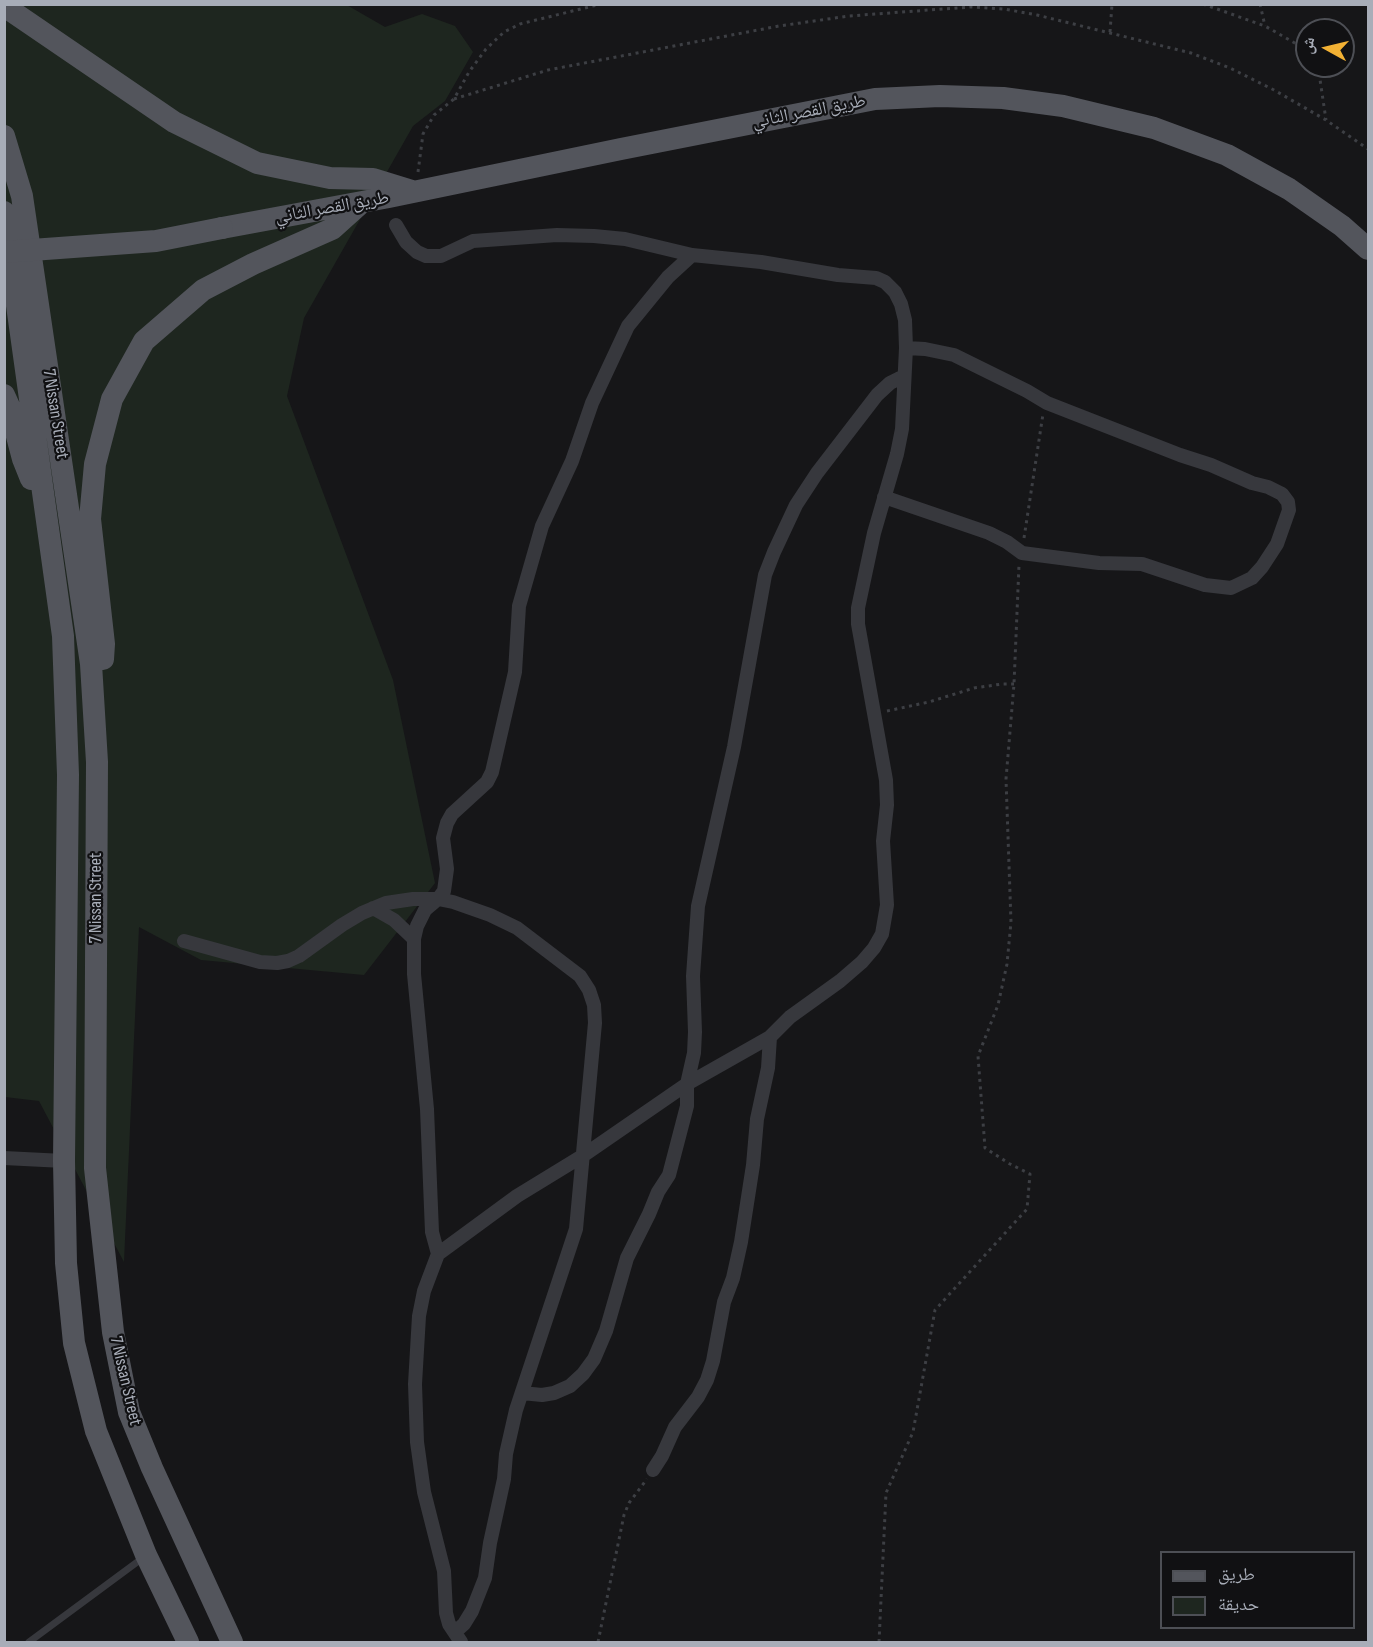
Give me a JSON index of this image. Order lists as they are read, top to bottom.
{
  "streets": {
    "main road": ["طريق القصر الثاني", "7 Nissan Street"]
  },
  "legend": ["طريق", "حديقة"],
  "north": "left"
}
